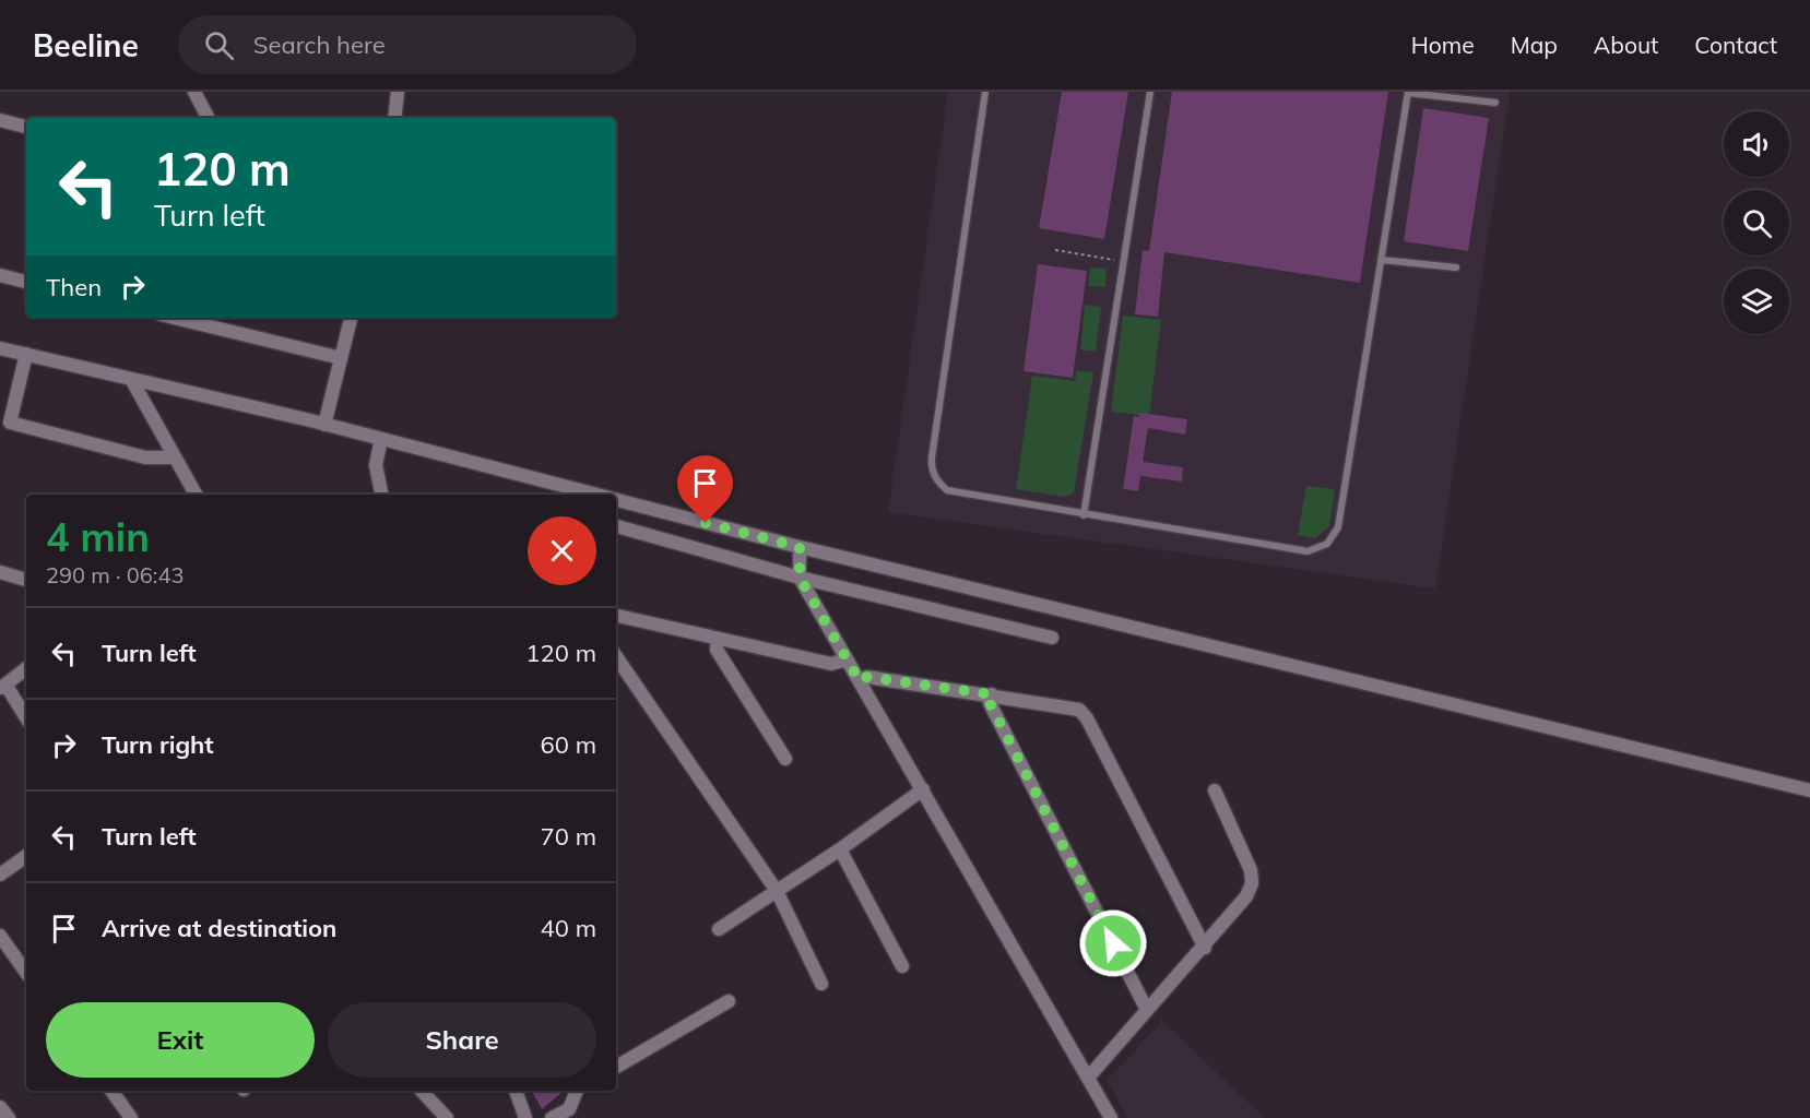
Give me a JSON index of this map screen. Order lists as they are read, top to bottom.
{
  "page": {
    "header": "Beeline",
    "search": "Search here",
    "nav": [
      "Home",
      "Map",
      "About",
      "Contact"
    ],
    "turn": ["120 m", "Turn left"],
    "then": "Then",
    "heading": ["4 min", "290 m · 06:43"],
    "list": [
      {
        "name": "Turn left",
        "value": "120 m"
      },
      {
        "name": "Turn right",
        "value": "60 m"
      },
      {
        "name": "Turn left",
        "value": "70 m"
      },
      {
        "name": "Arrive at destination",
        "value": "40 m"
      }
    ],
    "buttons": ["Exit", "Share"]
  }
}
